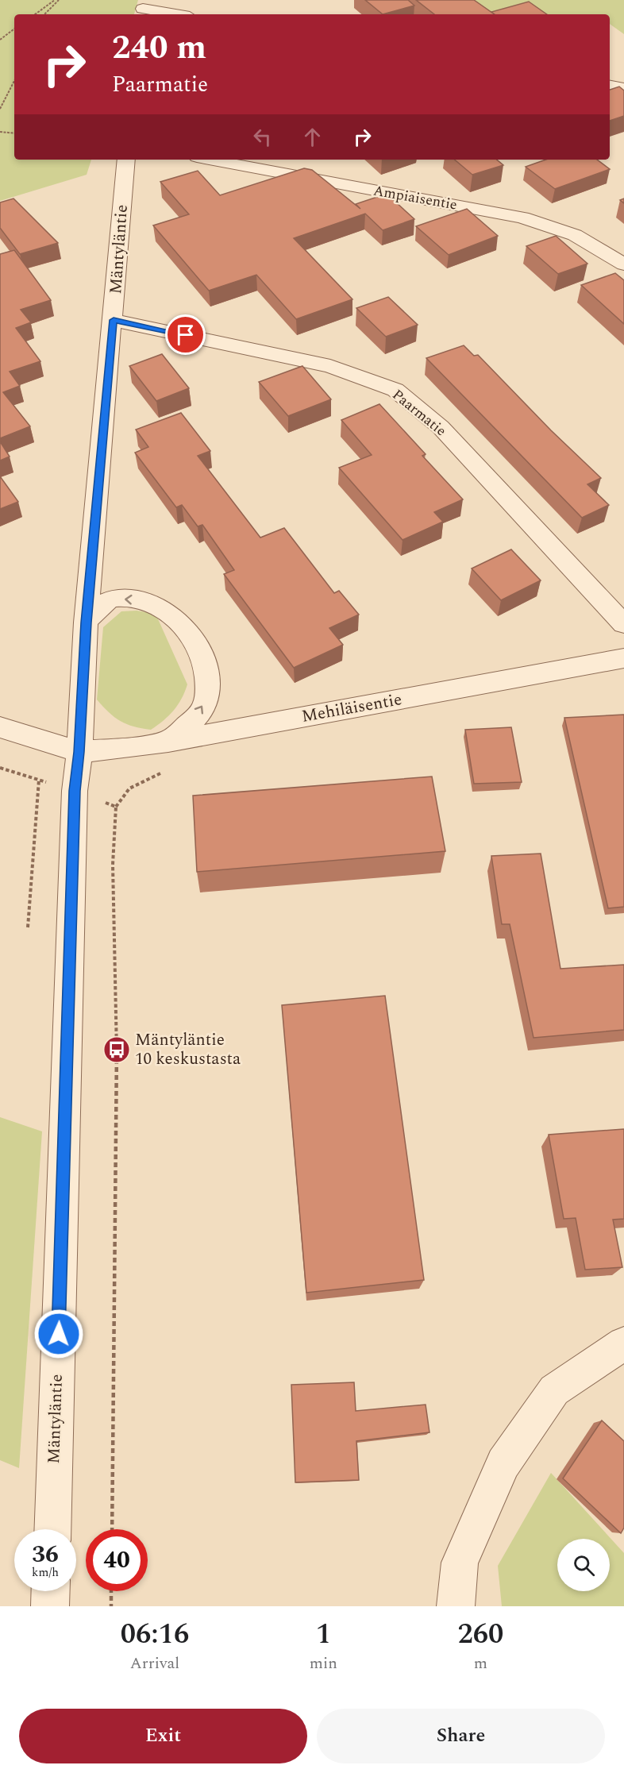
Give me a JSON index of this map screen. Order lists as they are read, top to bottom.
{
  "streets": {
    "street": [
      "Ampiaisentie",
      "Mäntyläntie",
      "Paarmatie",
      "Mehiläisentie"
    ]
  },
  "crossings": [
    ["Mäntyläntie", "Paarmatie"],
    ["Mäntyläntie", "Mehiläisentie"]
  ],
  "places": {
    "bus stop": ["Mäntyläntie 10 keskustasta"]
  },
  "page": {
    "turn": ["240 m", "Paarmatie"],
    "speed": "36 km/h",
    "limit": "40",
    "eta": [
      "06:16",
      "Arrival",
      "1",
      "min",
      "260",
      "m"
    ],
    "buttons": ["Exit", "Share"]
  }
}
